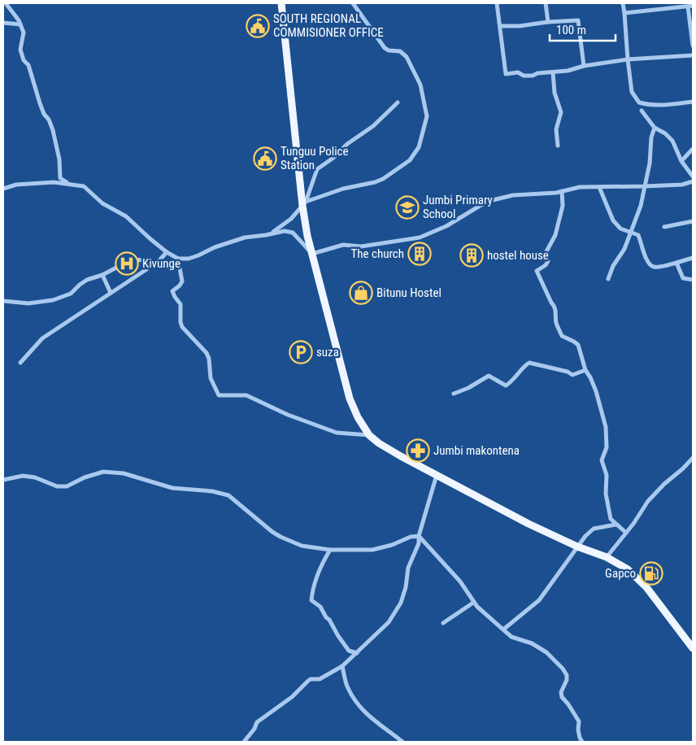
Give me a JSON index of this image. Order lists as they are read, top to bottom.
{
  "places": {
    "public building": ["SOUTH REGIONAL COMMISIONER OFFICE", "Tunguu Police Station"],
    "school or university": ["Jumbi Primary School"],
    "building": ["The church", "hostel house"],
    "hospital": ["Kivunge"],
    "shop": ["Bitunu Hostel"],
    "parking": ["suza"],
    "pharmacy": ["Jumbi makontena"],
    "fuel station": ["Gapco"]
  },
  "scale_bar": "100 m"
}
